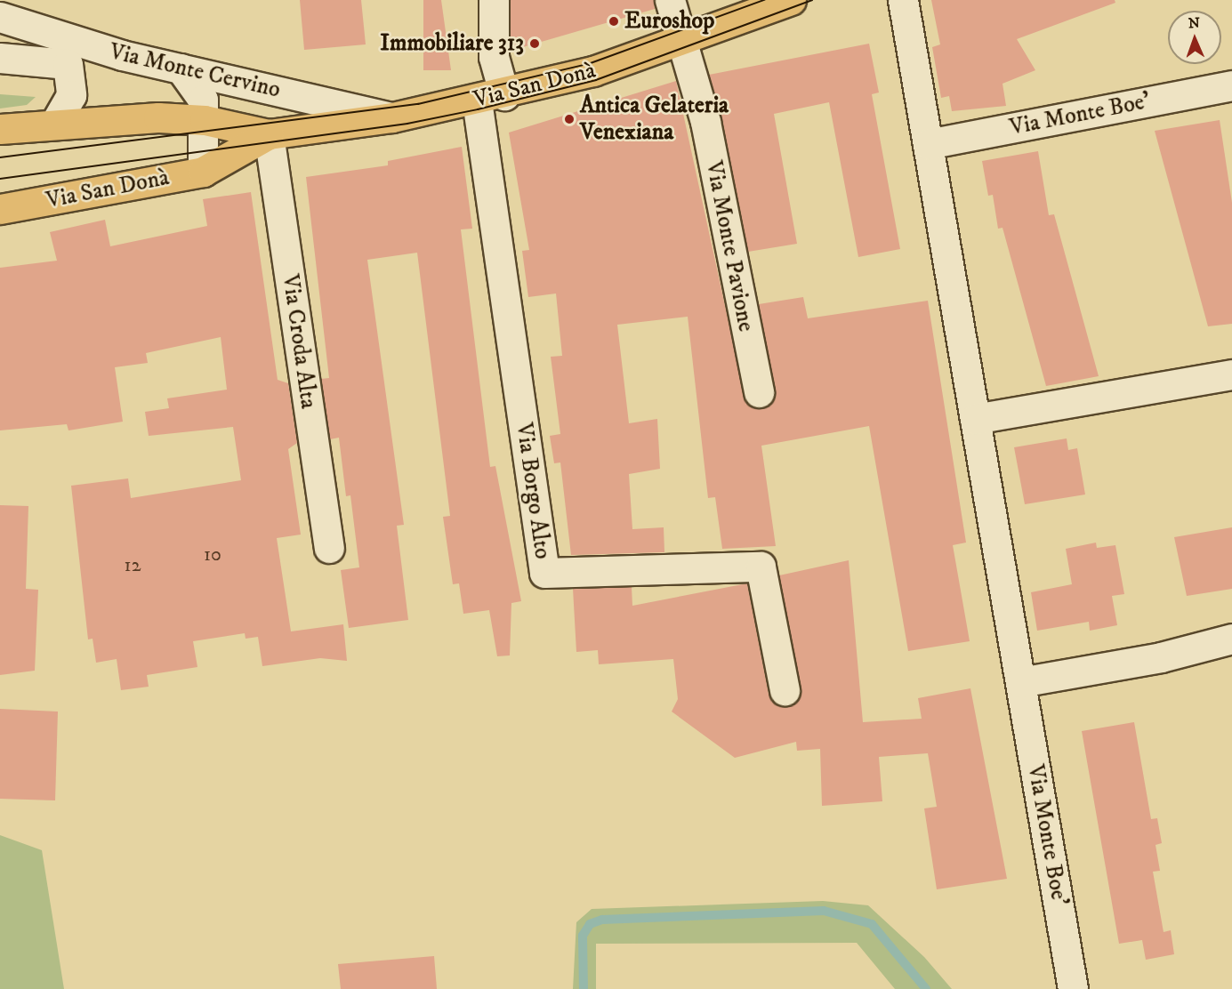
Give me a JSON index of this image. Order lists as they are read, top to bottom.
{
  "streets": {
    "main road": ["Via San Donà"],
    "street": [
      "Via Monte Cervino",
      "Via Monte Boe'",
      "Via Monte Pavione",
      "Via Croda Alta",
      "Via Borgo Alto"
    ]
  },
  "crossings": [
    ["Via Monte Cervino", "Via San Donà"],
    ["Via San Donà", "Via Monte Pavione"],
    ["Via San Donà", "Via Croda Alta"],
    ["Via San Donà", "Via Borgo Alto"]
  ],
  "places": ["Euroshop", "Immobiliare 313", "Antica Gelateria Venexiana"],
  "house_numbers": ["10", "12"],
  "north": "top"
}
